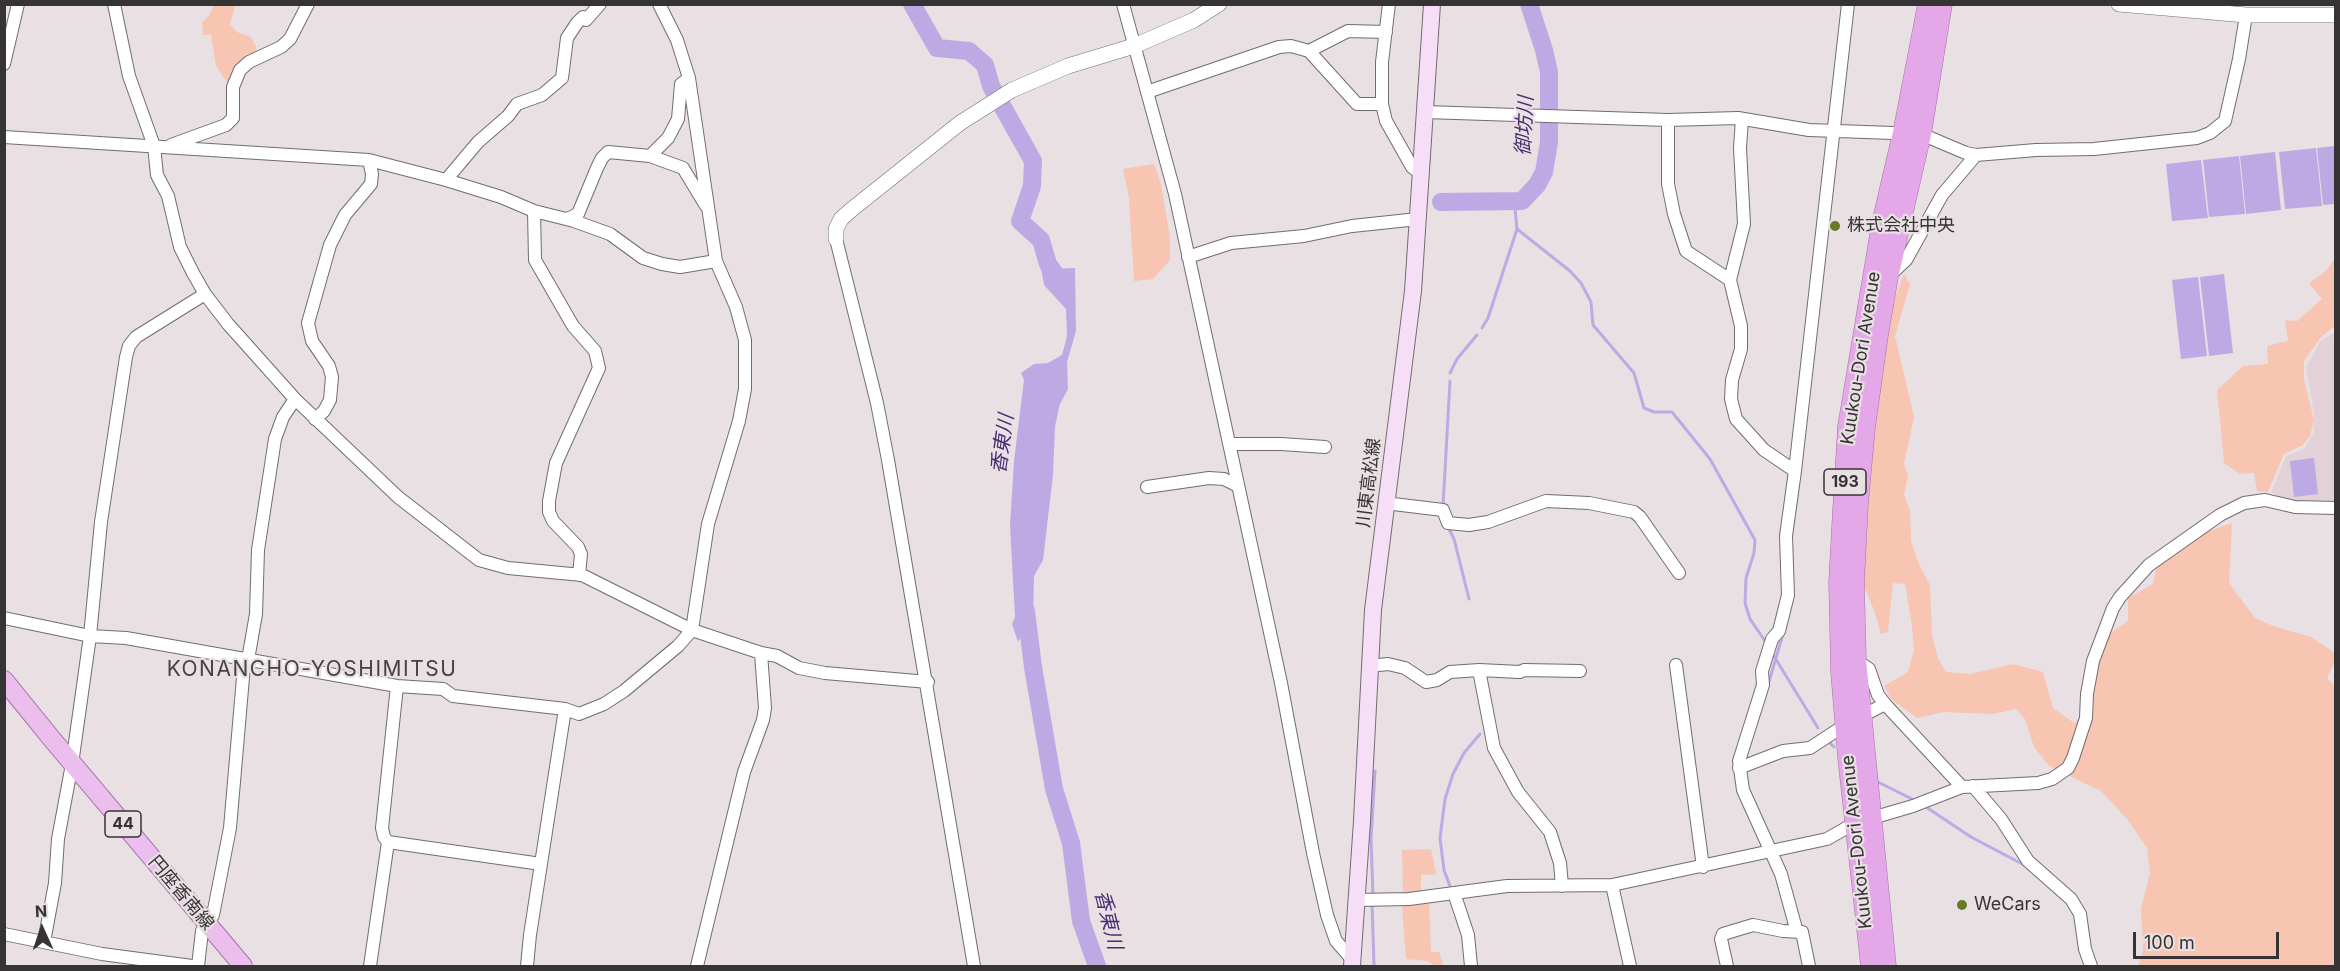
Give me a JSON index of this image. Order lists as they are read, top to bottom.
{
  "streets": {
    "highway": ["Kuukou-Dori Avenue", "193"],
    "main road": ["川東高松線", "44", "円座香南線"]
  },
  "districts": ["KONANCHO-YOSHIMITSU"],
  "water": ["御坊川", "香東川"],
  "places": ["株式会社中央", "WeCars"],
  "scale_bar": "100 m",
  "north": "top"
}
